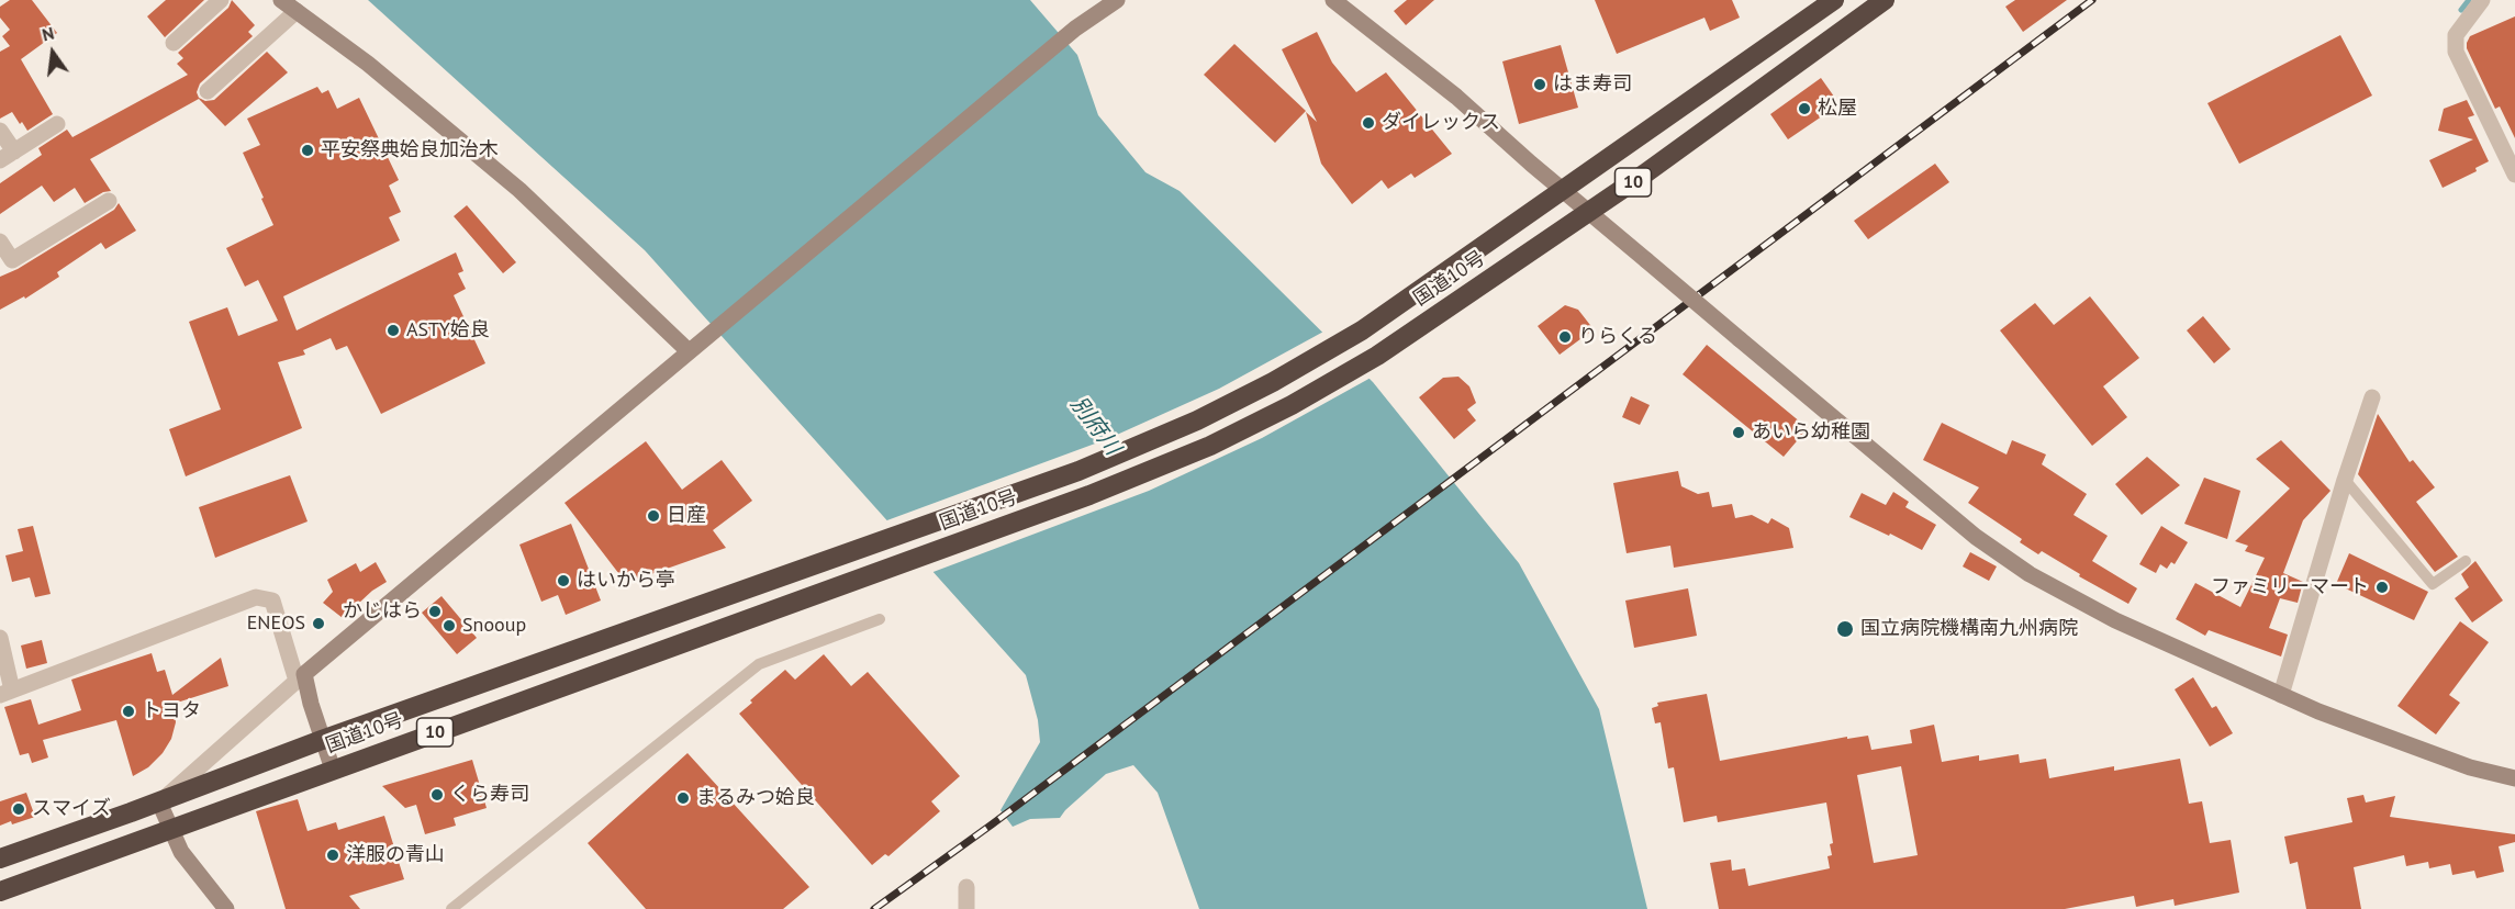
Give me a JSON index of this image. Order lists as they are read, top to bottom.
{
  "streets": {
    "highway": ["10", "国道10号"]
  },
  "water": ["別府川"],
  "places": [
    "はま寿司",
    "松屋",
    "ダイレックス",
    "平安祭典姶良加治木",
    "ASTY姶良",
    "りらくる",
    "あいら幼稚園",
    "日産",
    "はいから亭",
    "ファミリーマート",
    "かじはら",
    "ENEOS",
    "Snooup",
    "国立病院機構南九州病院",
    "トヨタ",
    "くら寿司",
    "まるみつ姶良",
    "スマイズ",
    "洋服の青山"
  ],
  "north": "top"
}
